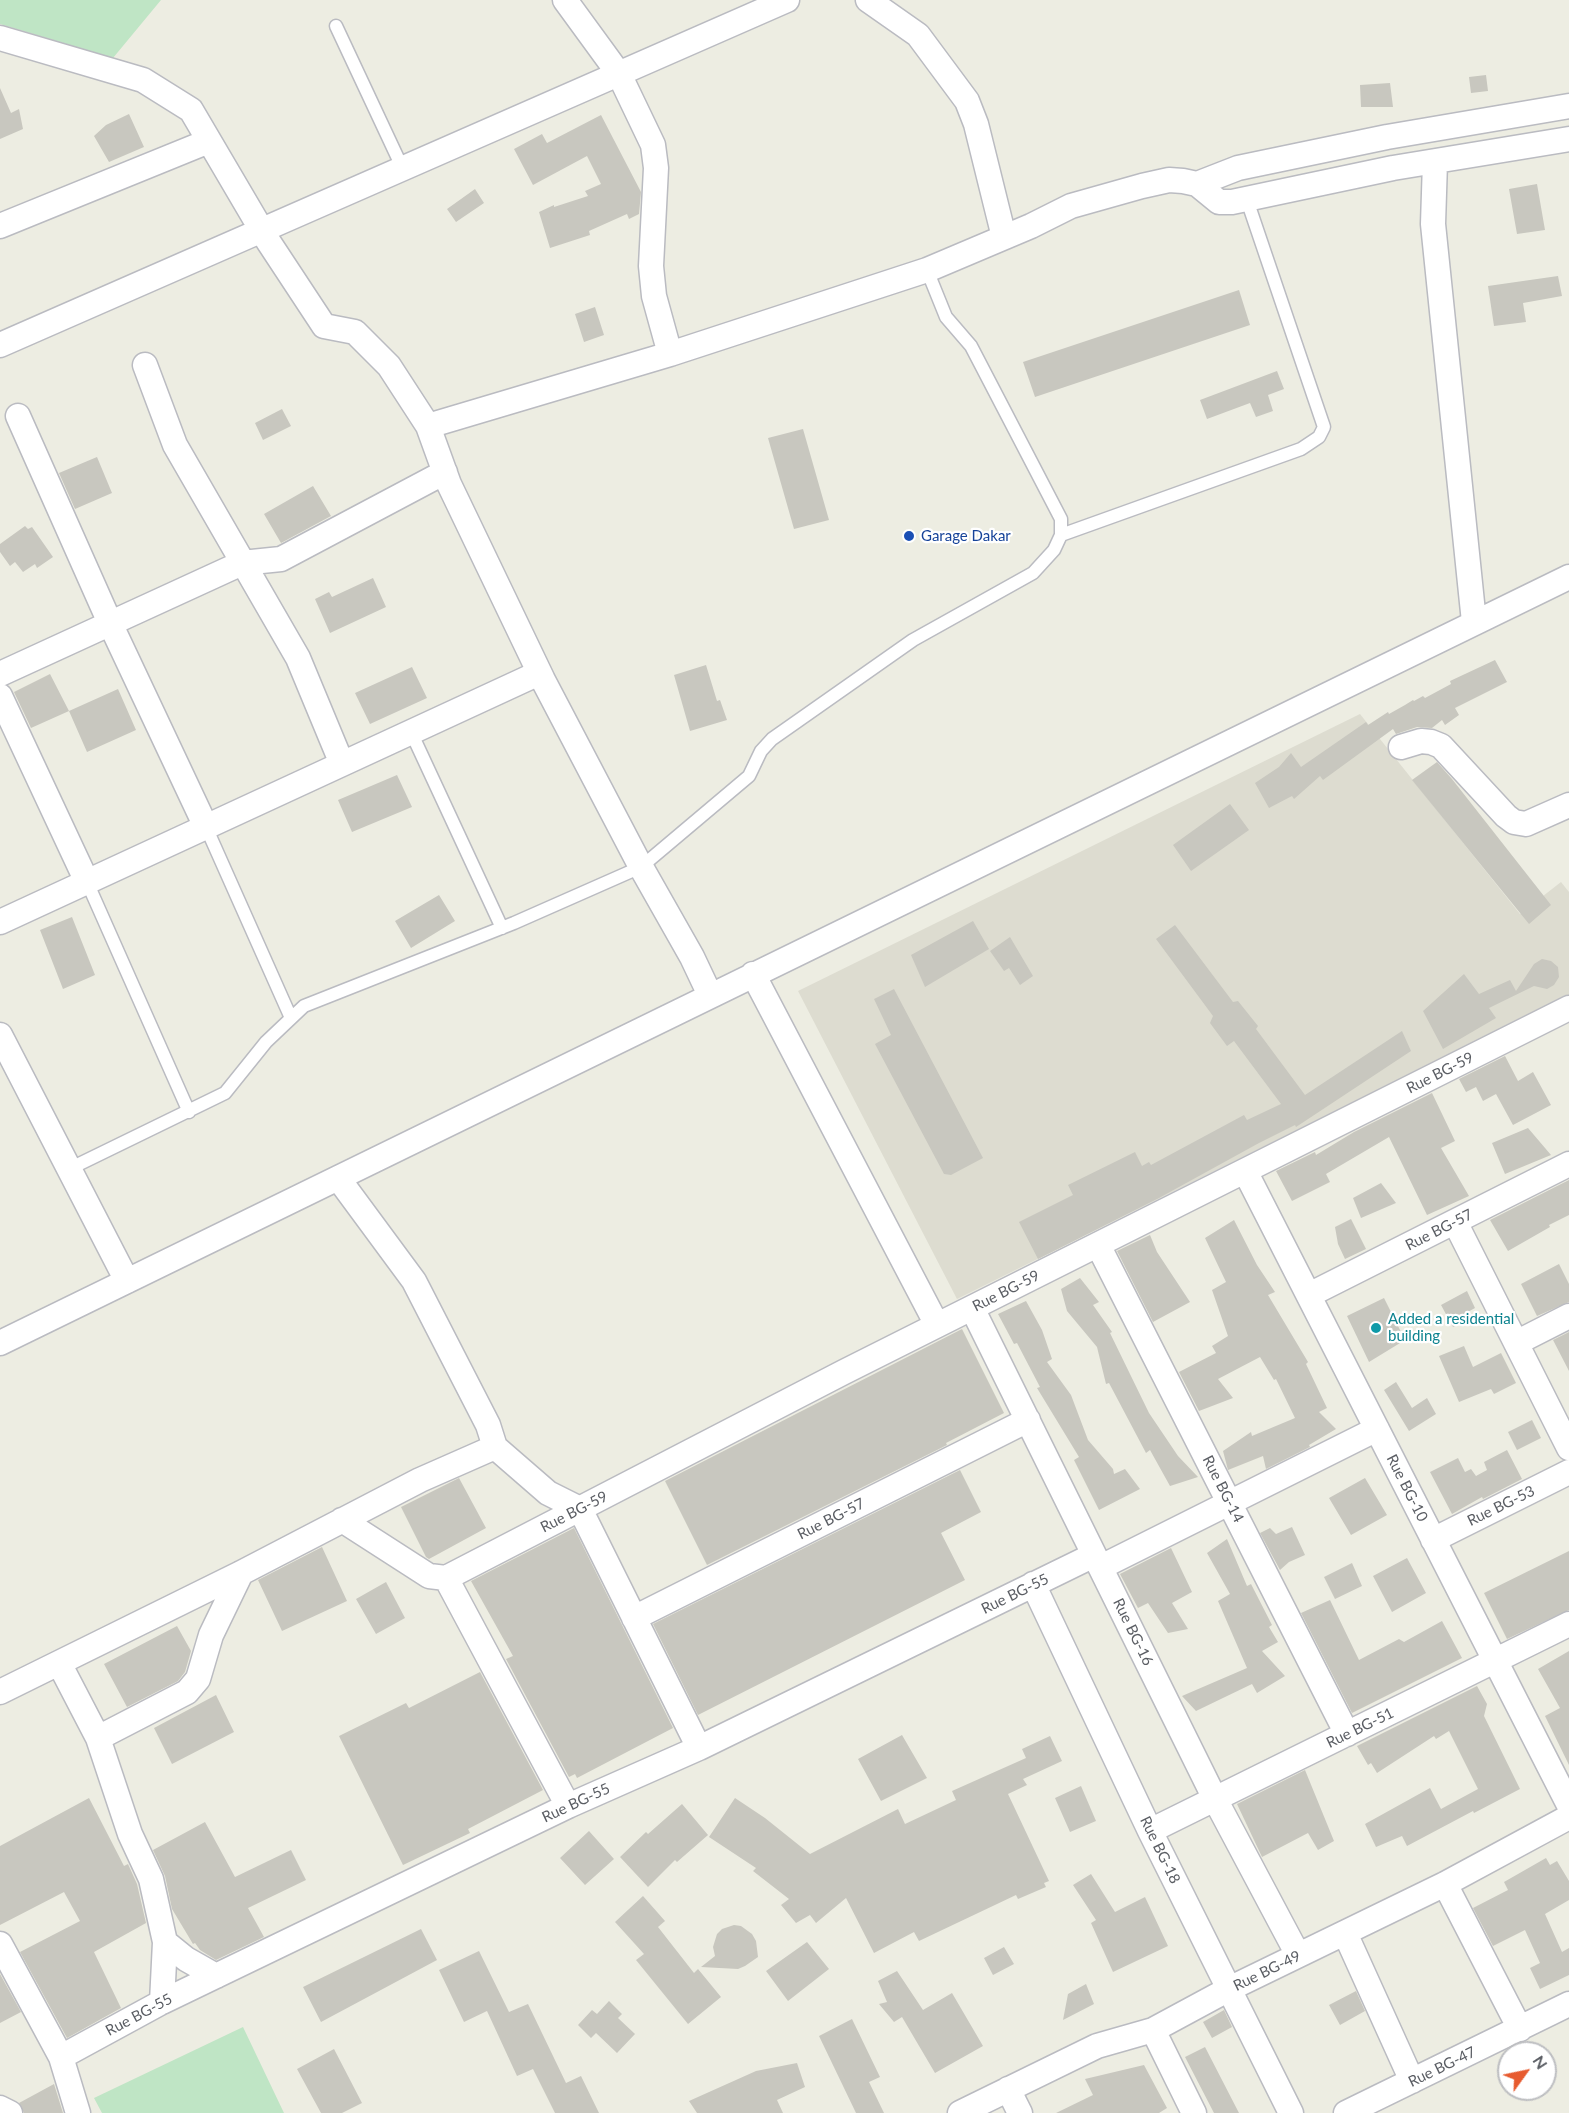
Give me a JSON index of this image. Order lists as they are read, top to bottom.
{
  "streets": {
    "street": [
      "Rue BG-59",
      "Rue BG-57",
      "Rue BG-10",
      "Rue BG-14",
      "Rue BG-53",
      "Rue BG-55",
      "Rue BG-16",
      "Rue BG-51",
      "Rue BG-18",
      "Rue BG-49",
      "Rue BG-47"
    ]
  },
  "crossings": [
    ["Rue BG-59", "Rue BG-10"],
    ["Rue BG-59", "Rue BG-14"],
    ["Rue BG-59", "Rue BG-16"],
    ["Rue BG-57", "Rue BG-10"],
    ["Rue BG-57", "Rue BG-16"],
    ["Rue BG-10", "Rue BG-53"],
    ["Rue BG-10", "Rue BG-55"],
    ["Rue BG-10", "Rue BG-51"],
    ["Rue BG-14", "Rue BG-55"],
    ["Rue BG-14", "Rue BG-51"],
    ["Rue BG-55", "Rue BG-16"],
    ["Rue BG-55", "Rue BG-18"],
    ["Rue BG-16", "Rue BG-51"],
    ["Rue BG-16", "Rue BG-49"],
    ["Rue BG-51", "Rue BG-18"],
    ["Rue BG-18", "Rue BG-49"]
  ],
  "places": ["Garage Dakar", "Added a residential building"],
  "north": "top right"
}
